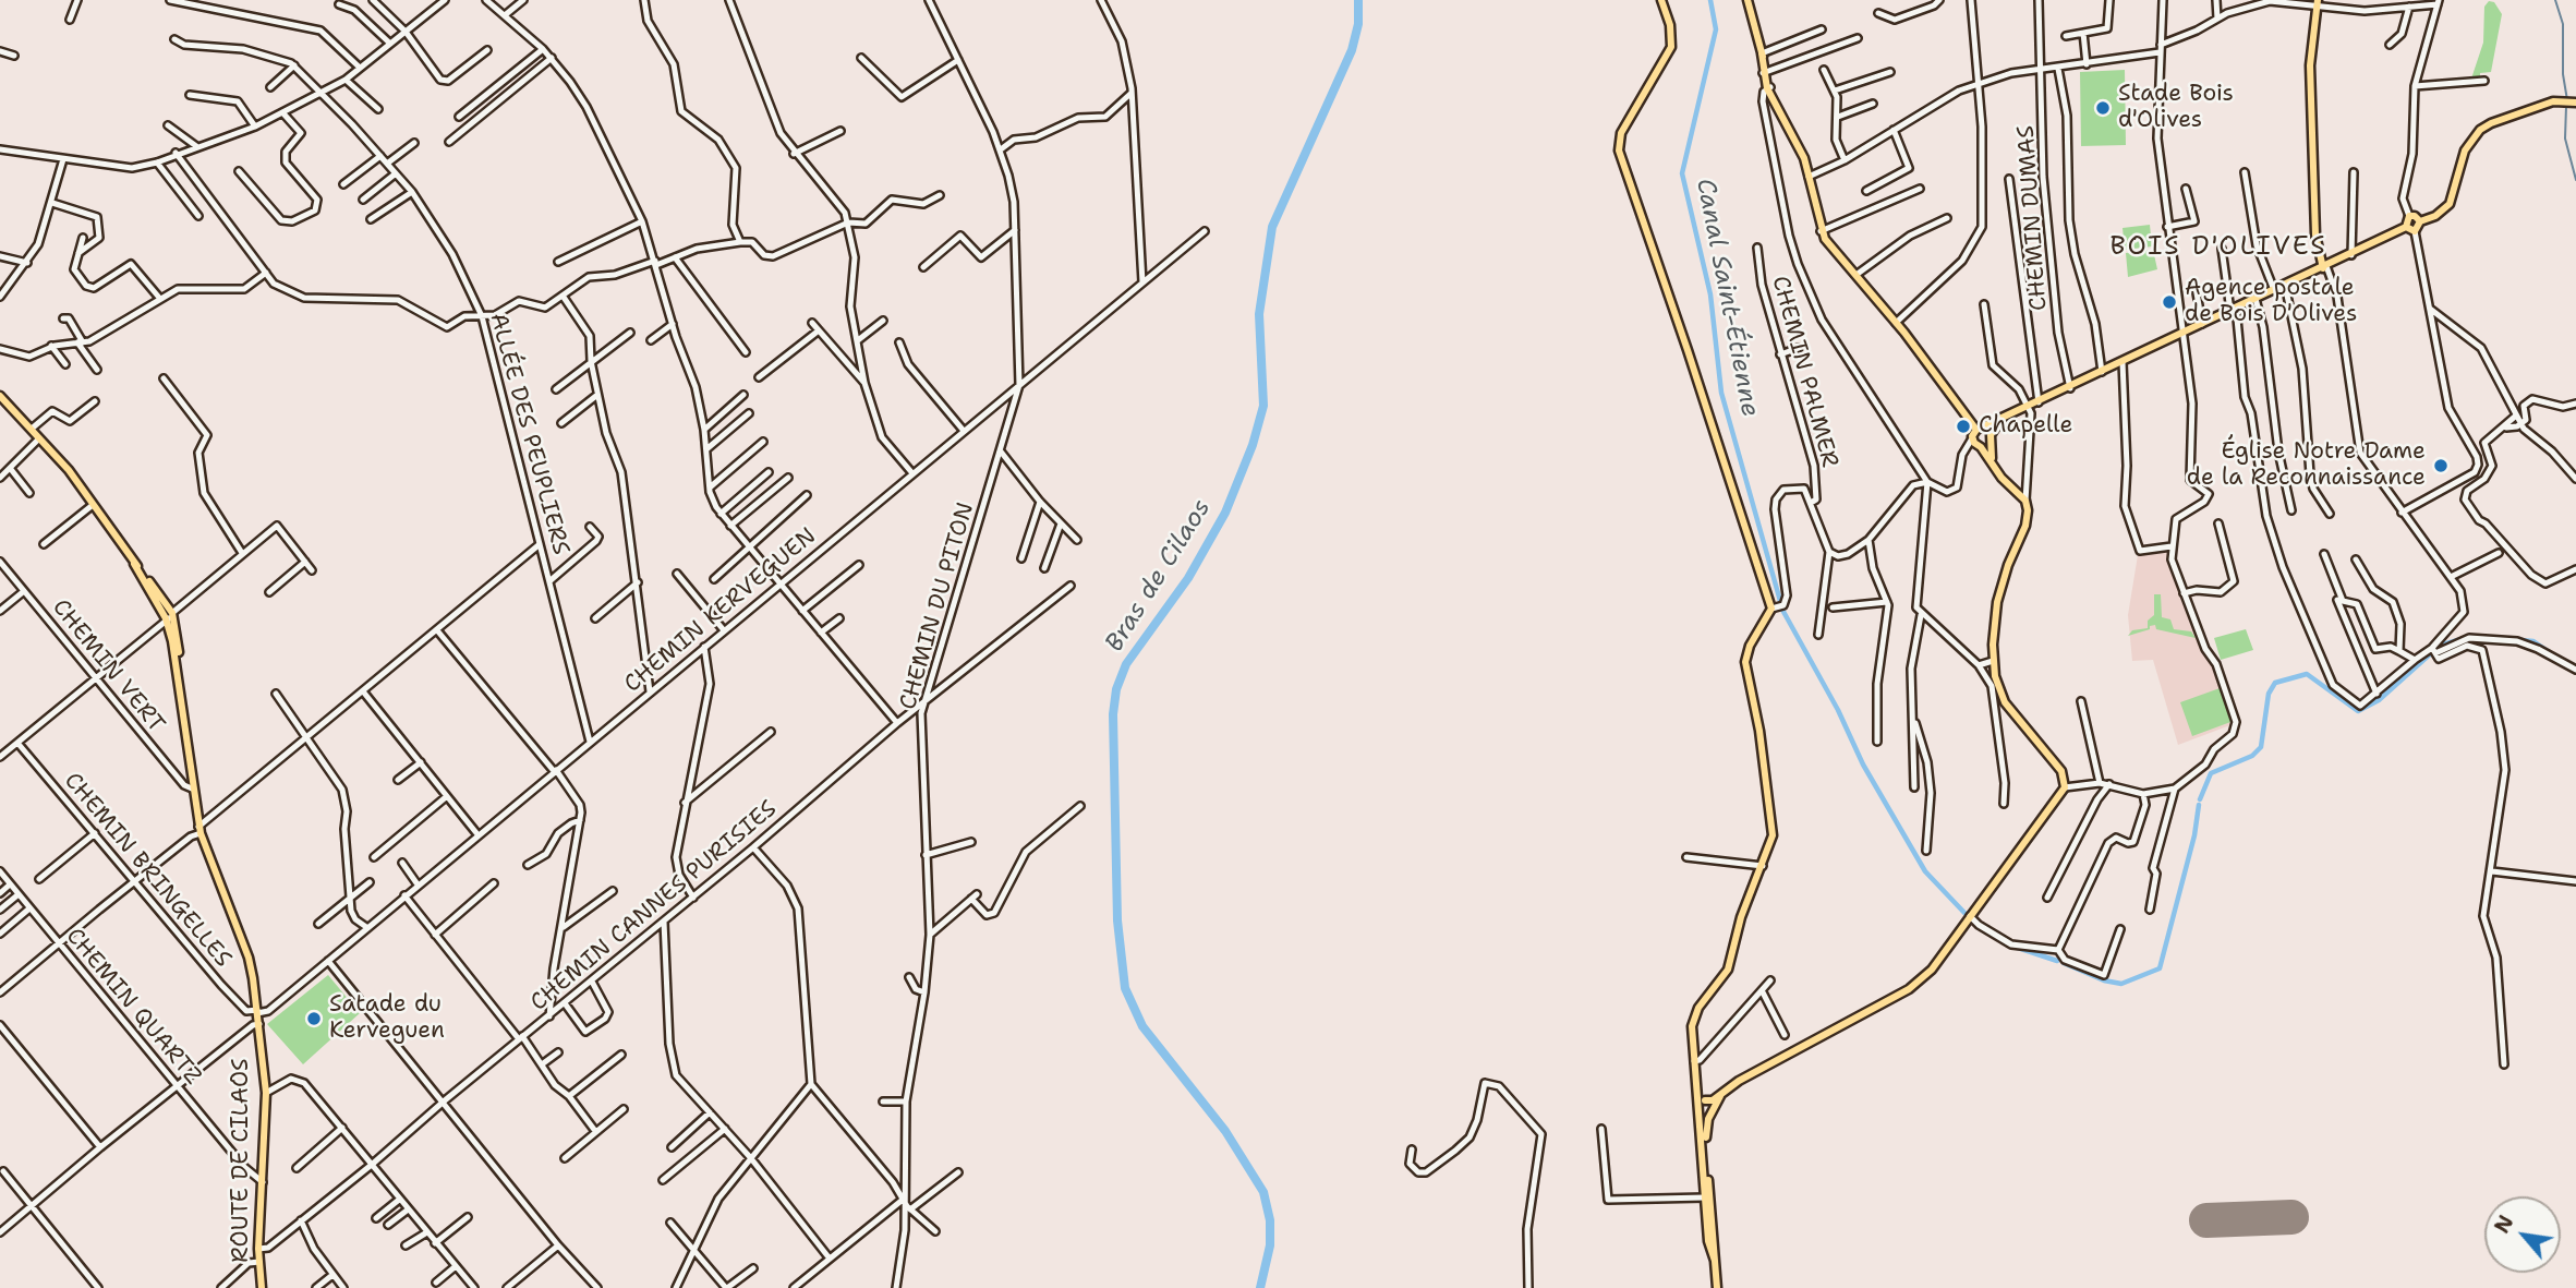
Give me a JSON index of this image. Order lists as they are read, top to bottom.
{
  "streets": {
    "main road": ["ROUTE DE CILAOS"],
    "street": [
      "CHEMIN DUMAS",
      "CHEMIN PALMER",
      "ALLÉE DES PEUPLIERS",
      "CHEMIN DU PITON",
      "CHEMIN KERVEGUEN",
      "CHEMIN VERT",
      "CHEMIN BRINGELLES",
      "CHEMIN CANNES PURISIES",
      "CHEMIN QUARTZ"
    ]
  },
  "crossings": [
    ["ALLÉE DES PEUPLIERS", "CHEMIN KERVEGUEN"],
    ["CHEMIN DU PITON", "CHEMIN KERVEGUEN"],
    ["CHEMIN DU PITON", "CHEMIN CANNES PURISIES"],
    ["CHEMIN KERVEGUEN", "CHEMIN BRINGELLES"],
    ["CHEMIN KERVEGUEN", "ROUTE DE CILAOS"],
    ["CHEMIN VERT", "ROUTE DE CILAOS"],
    ["CHEMIN BRINGELLES", "ROUTE DE CILAOS"],
    ["CHEMIN CANNES PURISIES", "ROUTE DE CILAOS"],
    ["CHEMIN QUARTZ", "ROUTE DE CILAOS"]
  ],
  "districts": ["BOIS D'OLIVES"],
  "water": ["Canal Saint-Étienne", "Bras de Cilaos"],
  "places": [
    "Stade Bois d'Olives",
    "Agence postale de Bois D'Olives",
    "Chapelle",
    "Église Notre Dame de la Reconnaissance",
    "Satade du Kerveguen"
  ],
  "north": "top left"
}
